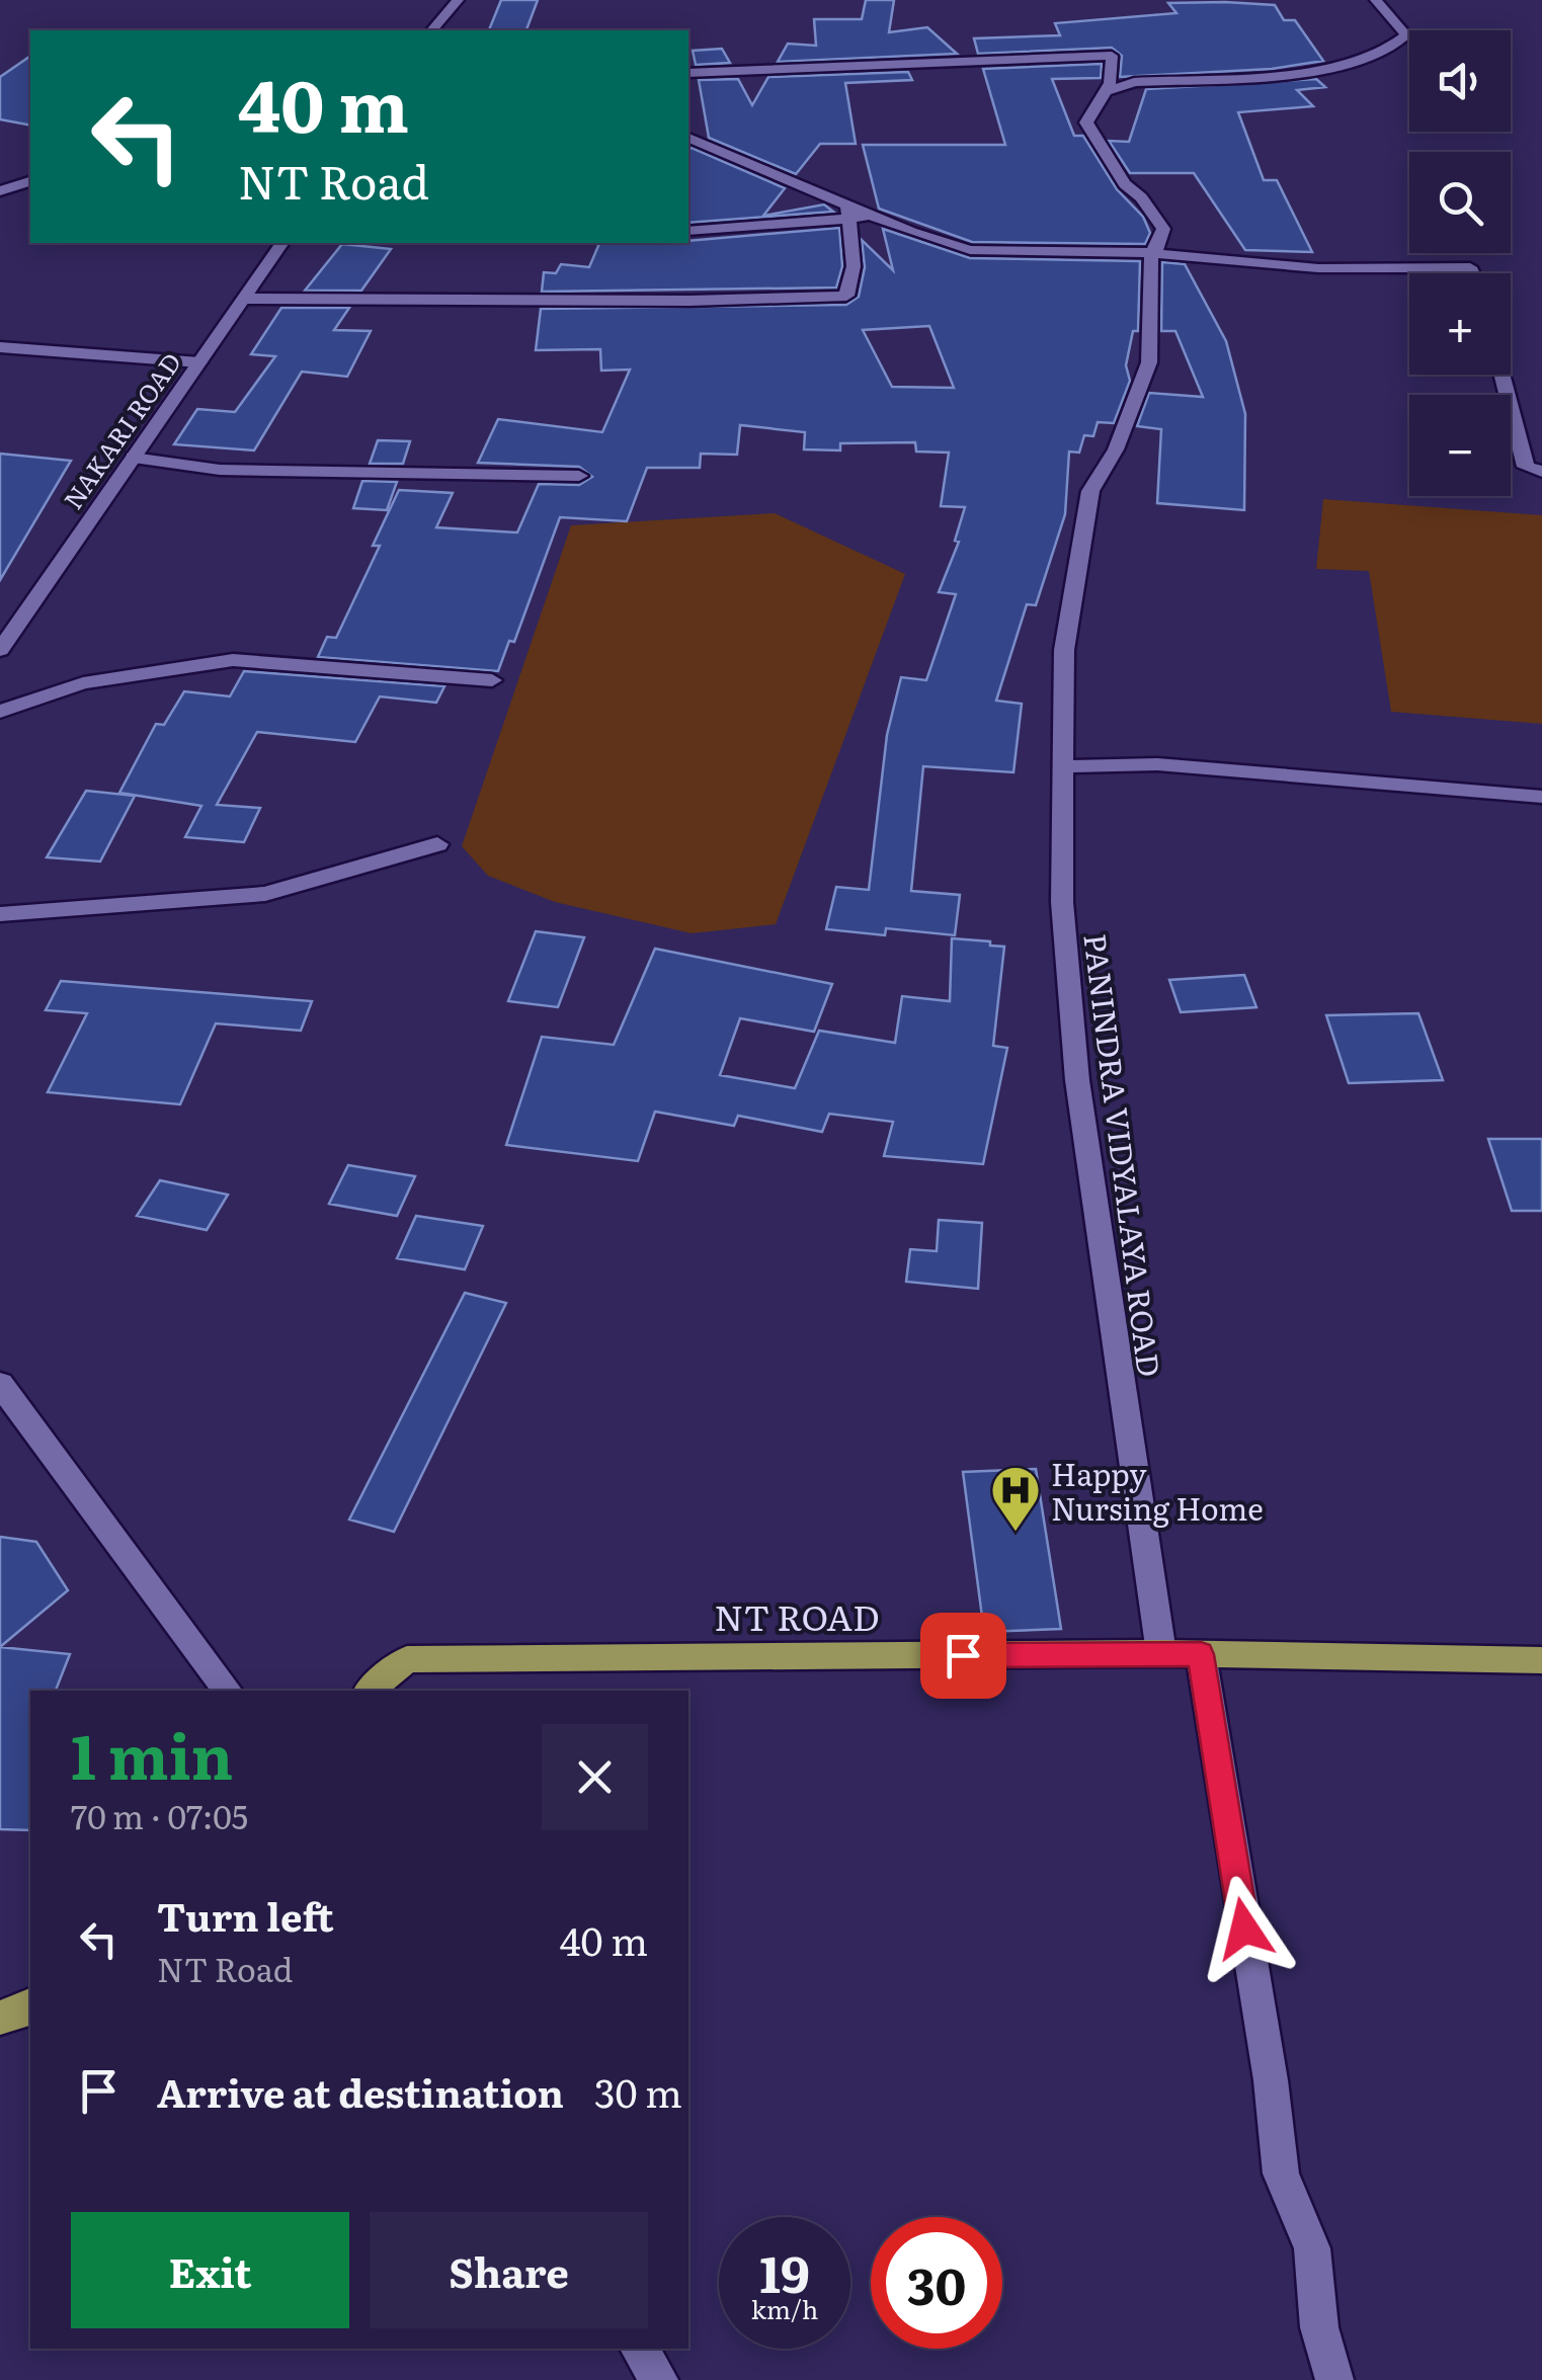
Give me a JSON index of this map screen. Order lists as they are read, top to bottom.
{
  "streets": {
    "main road": ["NT ROAD"],
    "street": ["NAKARI ROAD", "PANINDRA VIDYALAYA ROAD"]
  },
  "crossings": [
    ["PANINDRA VIDYALAYA ROAD", "NT ROAD"]
  ],
  "places": {
    "hospital": ["Happy Nursing Home"]
  },
  "page": {
    "map_buttons": ["+", "−"],
    "turn": ["40 m", "NT Road"],
    "heading": ["1 min", "70 m · 07:05"],
    "list": [
      {
        "name": "Turn left",
        "note": "NT Road",
        "value": "40 m"
      },
      {
        "name": "Arrive at destination",
        "value": "30 m"
      }
    ],
    "buttons": ["Exit", "Share"],
    "speed": "19 km/h",
    "limit": "30"
  }
}
